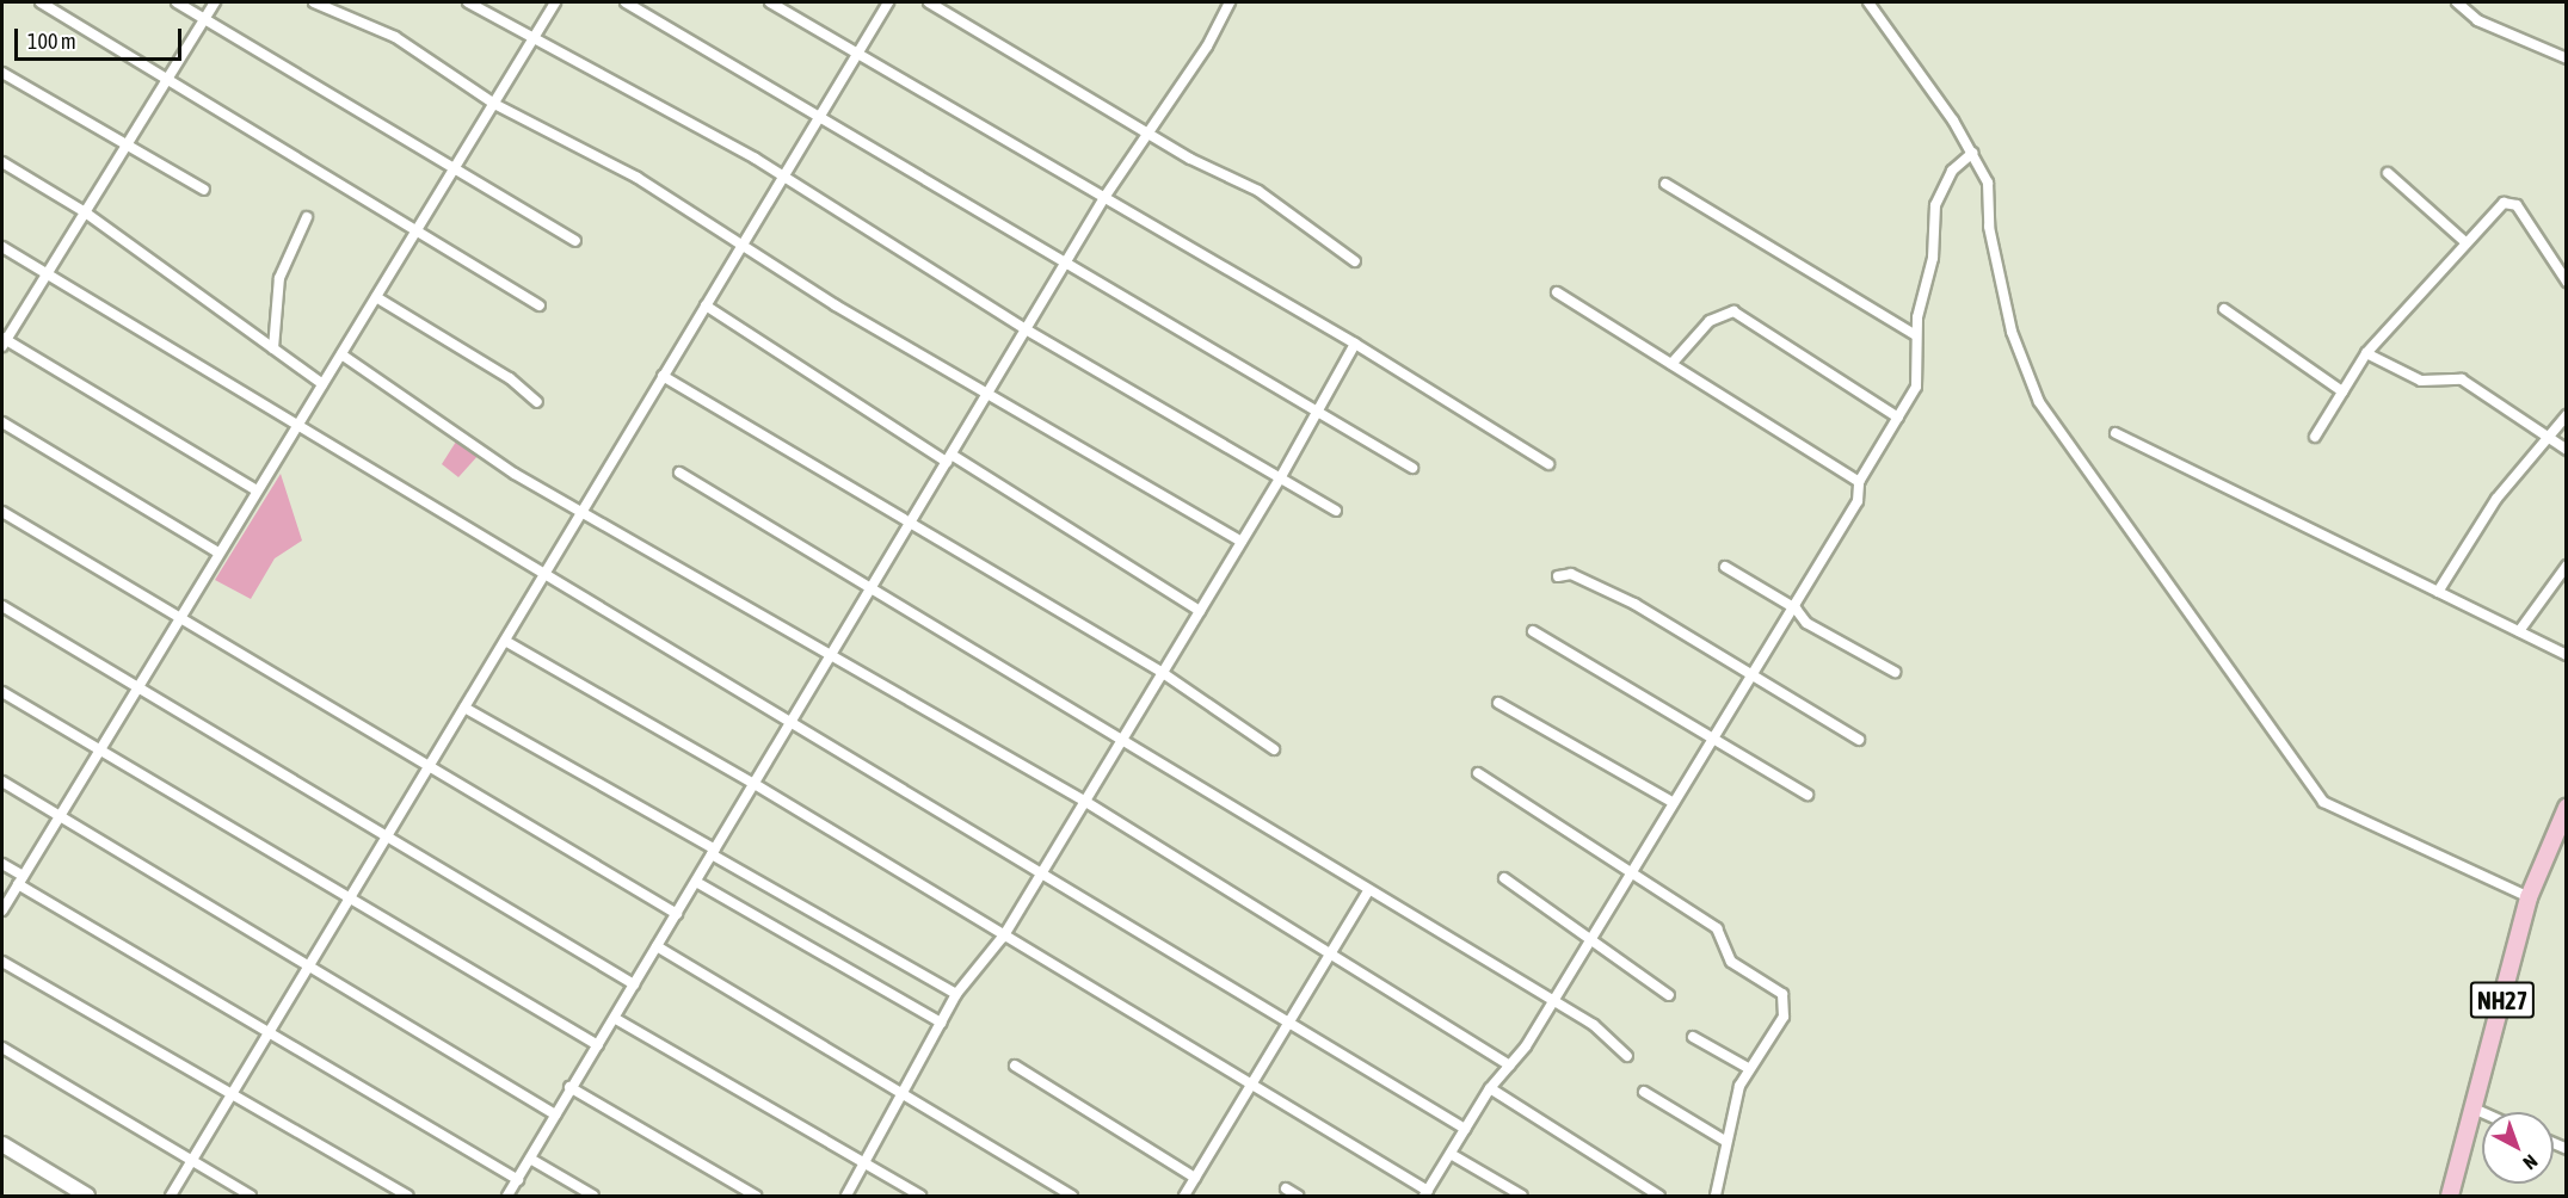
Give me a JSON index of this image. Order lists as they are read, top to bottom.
{
  "streets": {
    "highway": ["NH27"]
  },
  "scale_bar": "100 m",
  "north": "bottom right"
}
